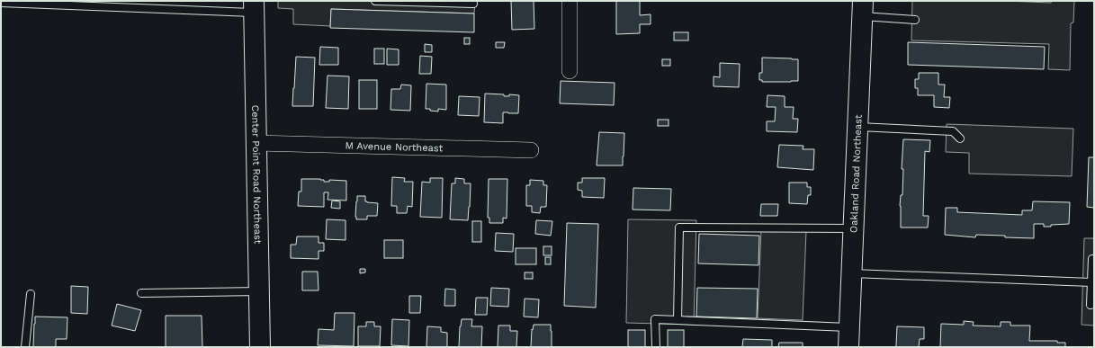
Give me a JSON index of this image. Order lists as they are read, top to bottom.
{
  "streets": {
    "main road": ["Center Point Road Northeast", "Oakland Road Northeast"],
    "street": ["M Avenue Northeast"]
  },
  "crossings": [
    ["M Avenue Northeast", "Center Point Road Northeast"]
  ]
}
